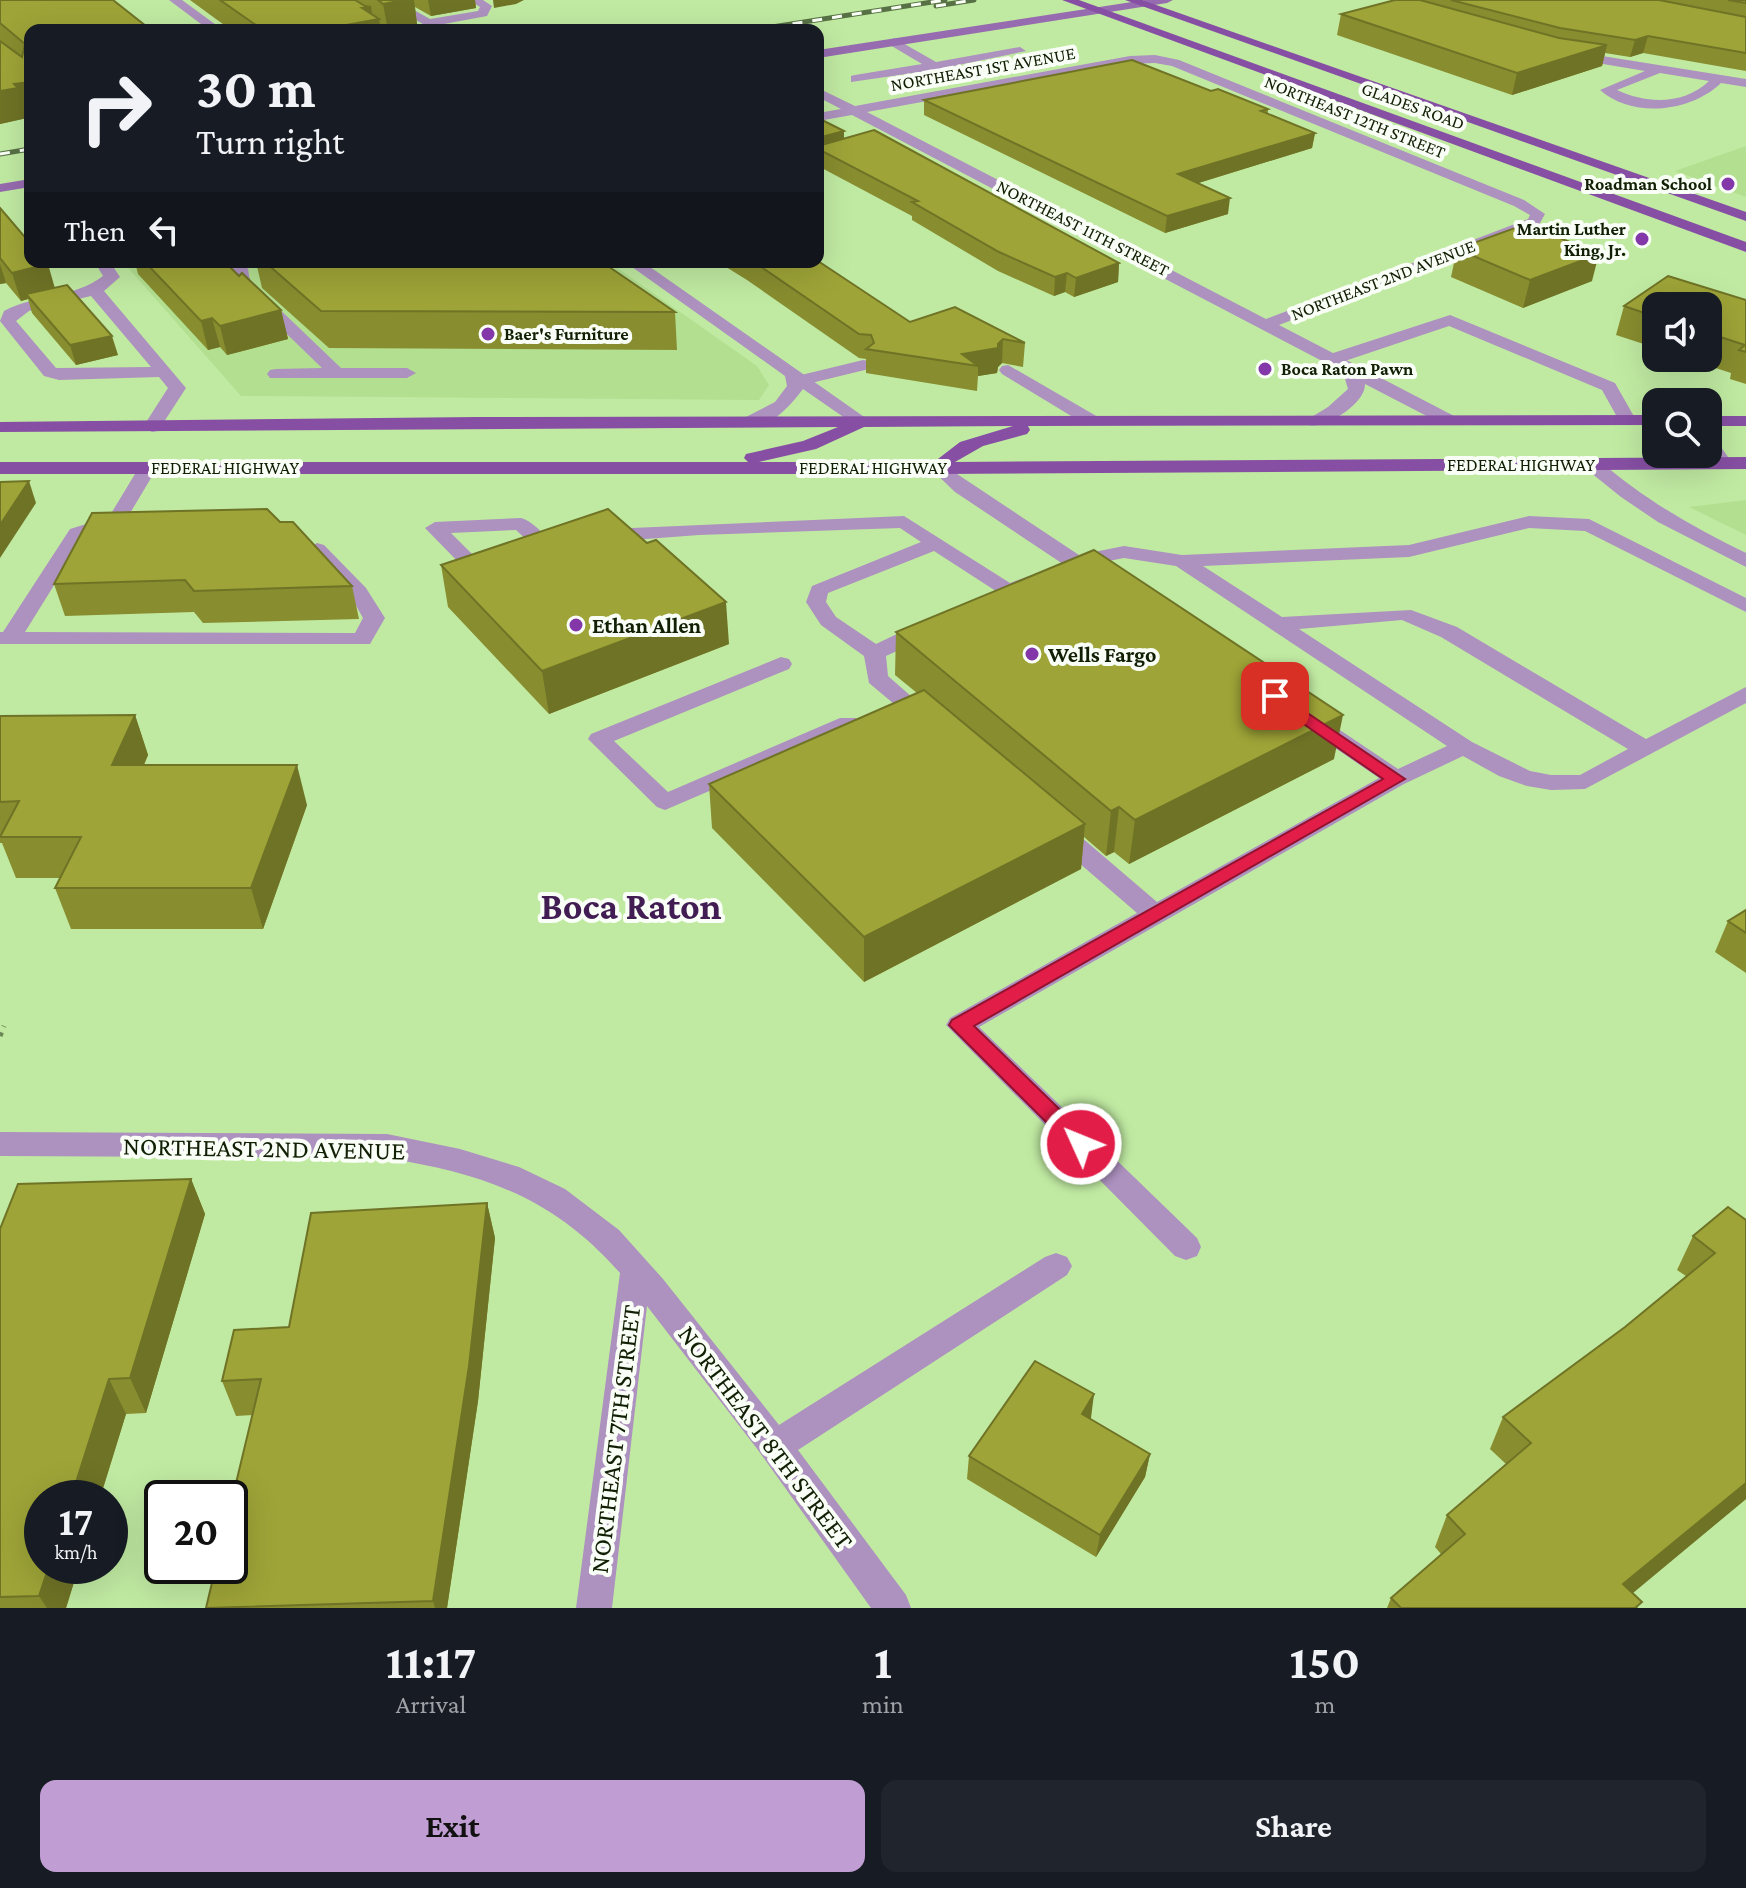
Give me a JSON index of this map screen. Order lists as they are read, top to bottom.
{
  "streets": {
    "main road": ["GLADES ROAD", "FEDERAL HIGHWAY"],
    "street": [
      "NORTHEAST 1ST AVENUE",
      "NORTHEAST 12TH STREET",
      "NORTHEAST 11TH STREET",
      "NORTHEAST 2ND AVENUE",
      "NORTHEAST 8TH STREET",
      "NORTHEAST 7TH STREET"
    ]
  },
  "crossings": [
    ["NORTHEAST 1ST AVENUE", "NORTHEAST 12TH STREET"],
    ["NORTHEAST 1ST AVENUE", "NORTHEAST 11TH STREET"],
    ["NORTHEAST 12TH STREET", "NORTHEAST 2ND AVENUE"],
    ["NORTHEAST 11TH STREET", "NORTHEAST 2ND AVENUE"],
    ["NORTHEAST 11TH STREET", "FEDERAL HIGHWAY"],
    ["NORTHEAST 2ND AVENUE", "NORTHEAST 8TH STREET"],
    ["NORTHEAST 2ND AVENUE", "NORTHEAST 7TH STREET"],
    ["NORTHEAST 8TH STREET", "NORTHEAST 7TH STREET"]
  ],
  "districts": ["Boca Raton"],
  "places": [
    "Roadman School",
    "Martin Luther King, Jr.",
    "Baer's Furniture",
    "Boca Raton Pawn",
    "Ethan Allen",
    "Wells Fargo"
  ],
  "page": {
    "turn": ["30 m", "Turn right"],
    "then": "Then",
    "speed": "17 km/h",
    "limit": "20",
    "eta": [
      "11:17",
      "Arrival",
      "1",
      "min",
      "150",
      "m"
    ],
    "buttons": ["Exit", "Share"]
  }
}
